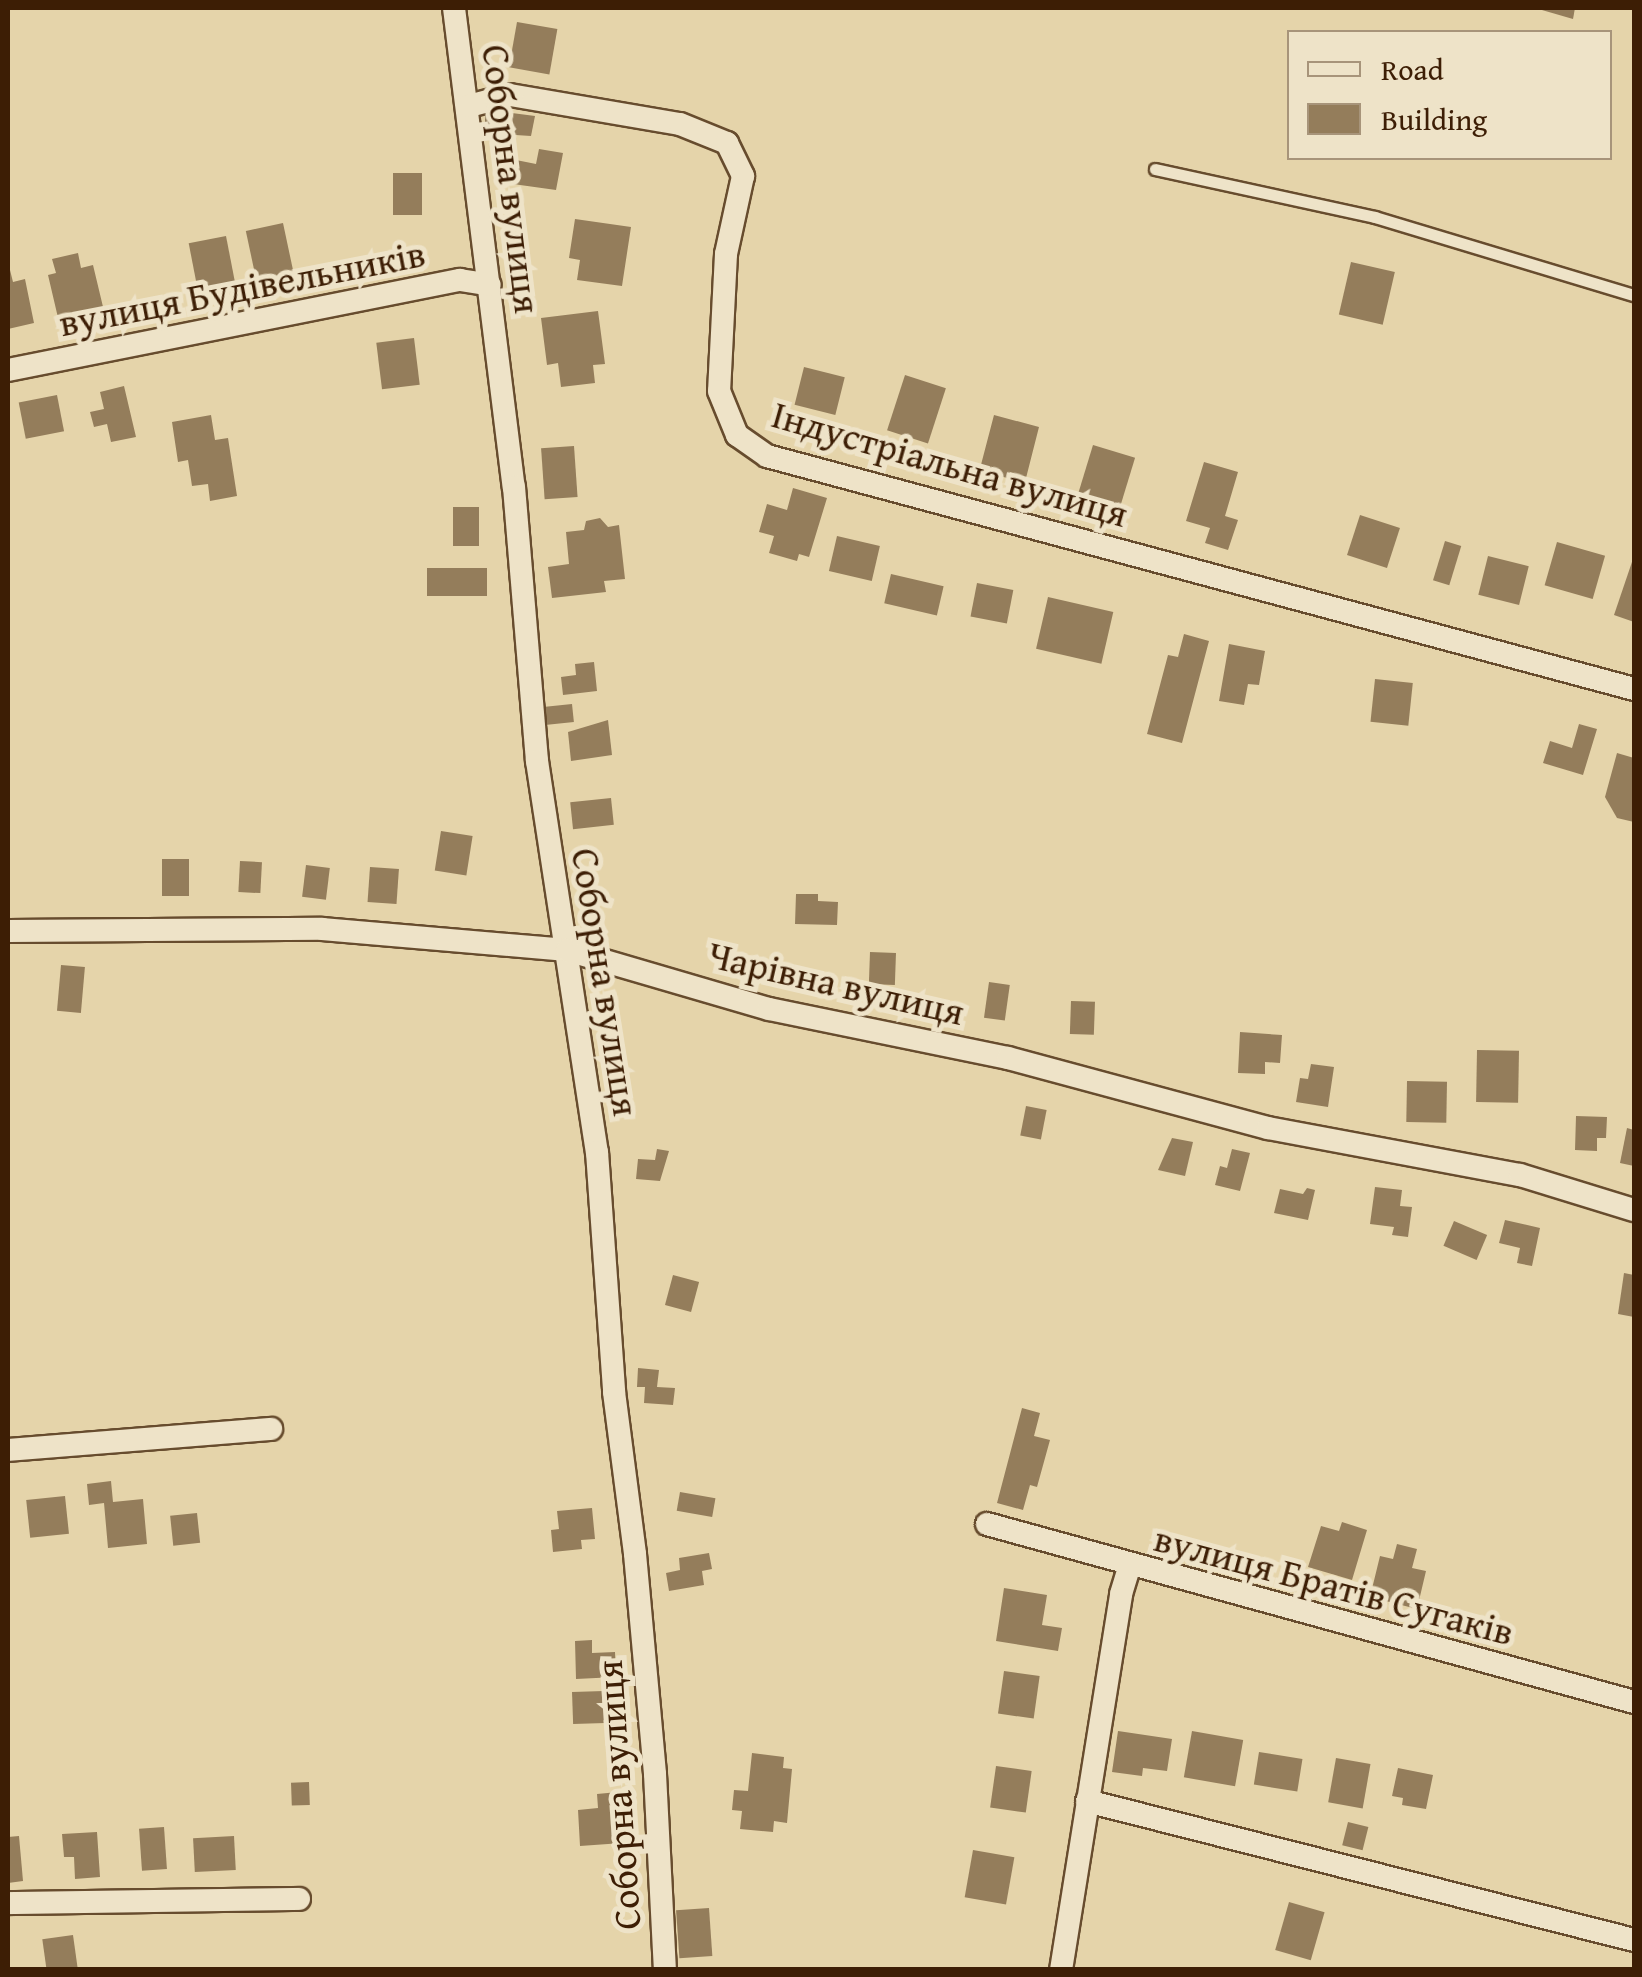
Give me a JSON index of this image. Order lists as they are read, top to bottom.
{
  "streets": {
    "street": [
      "Соборна вулиця",
      "вулиця Будівельників",
      "Індустріальна вулиця",
      "Чарівна вулиця",
      "вулиця Братів Сугаків"
    ]
  },
  "crossings": [
    ["Соборна вулиця", "вулиця Будівельників"],
    ["Соборна вулиця", "Індустріальна вулиця"],
    ["Соборна вулиця", "Чарівна вулиця"]
  ],
  "legend": ["Road", "Building"]
}
